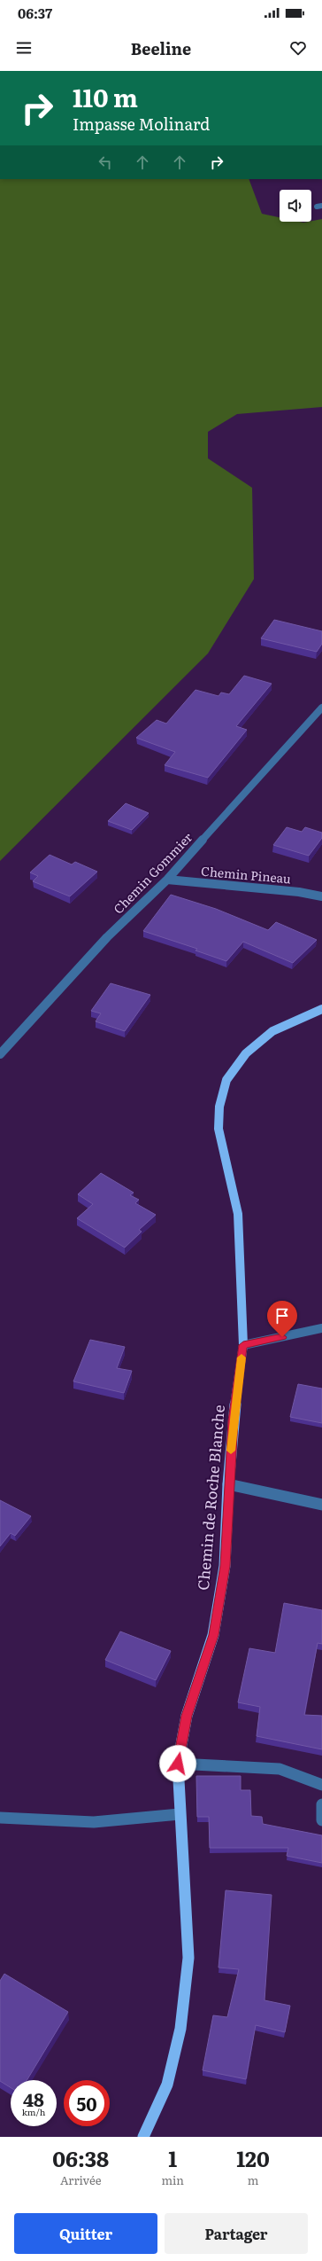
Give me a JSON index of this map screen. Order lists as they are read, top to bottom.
{
  "streets": {
    "main road": ["Chemin de Roche Blanche"],
    "street": ["Chemin Gommier", "Chemin Pineau"]
  },
  "crossings": [
    ["Chemin Gommier", "Chemin Pineau"]
  ],
  "page": {
    "status": "06:37",
    "header": "Beeline",
    "turn": ["110 m", "Impasse Molinard"],
    "speed": "48 km/h",
    "limit": "50",
    "eta": [
      "06:38",
      "Arrivée",
      "1",
      "min",
      "120",
      "m"
    ],
    "buttons": ["Quitter", "Partager"]
  }
}
